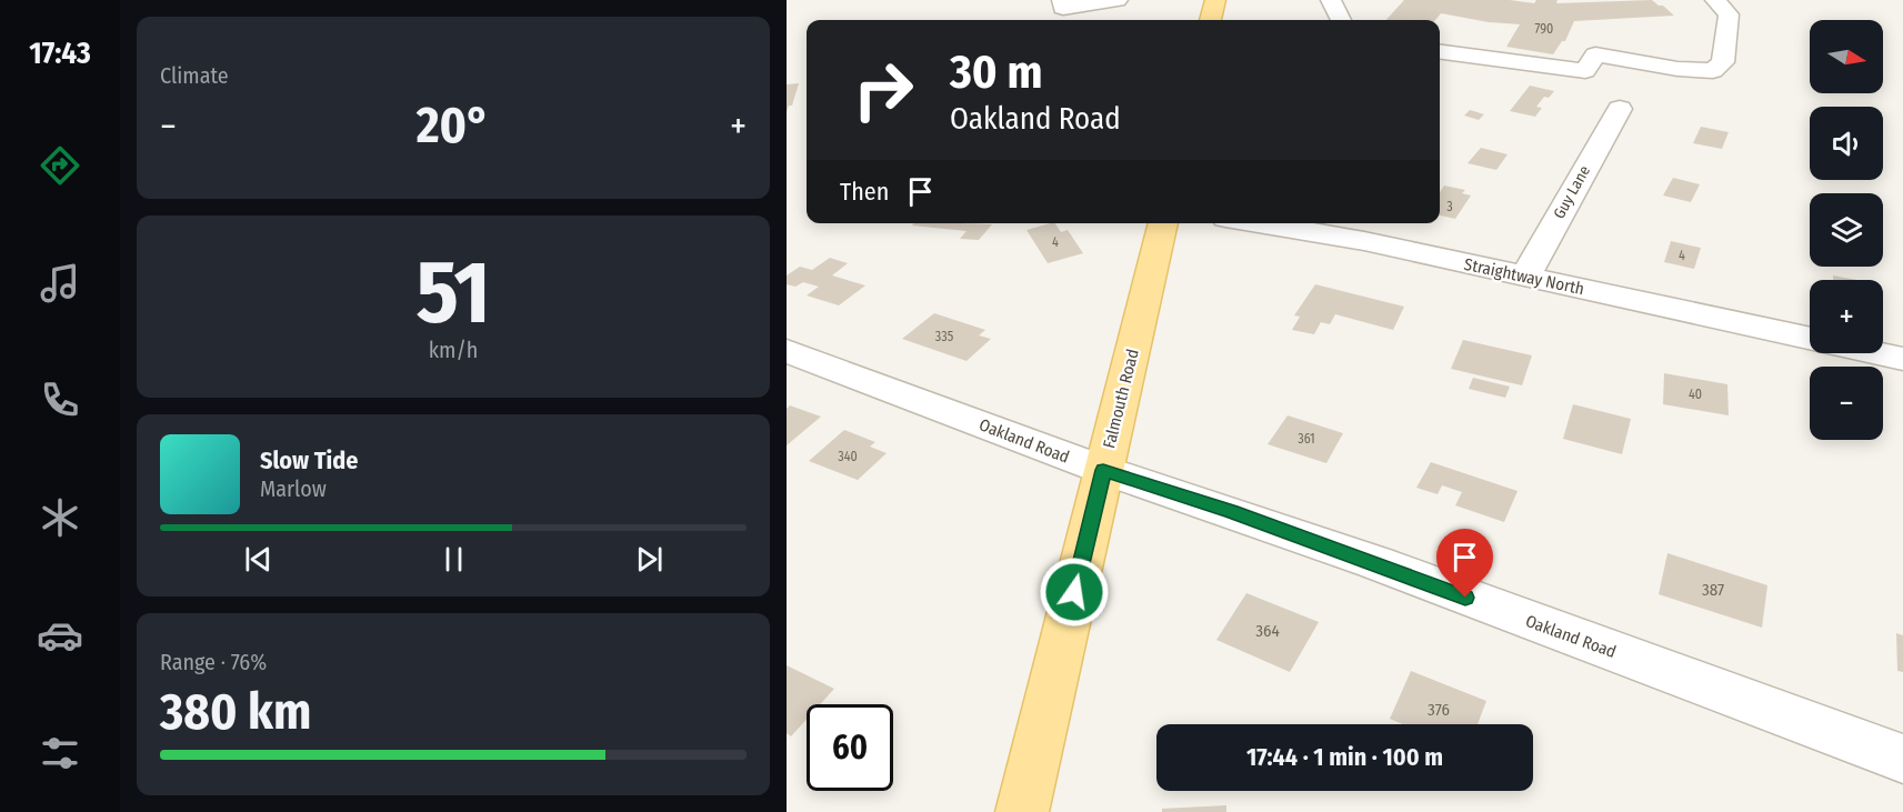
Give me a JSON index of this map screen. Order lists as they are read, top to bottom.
{
  "streets": {
    "main road": ["Falmouth Road"],
    "street": ["Guy Lane", "Straightway North", "Oakland Road"]
  },
  "crossings": [
    ["Guy Lane", "Straightway North"],
    ["Falmouth Road", "Oakland Road"]
  ],
  "house_numbers": [
    "790",
    "3",
    "4",
    "4",
    "335",
    "40",
    "361",
    "340",
    "387",
    "364",
    "376"
  ],
  "north": "right",
  "page": {
    "tabs": "17:43",
    "tile": [
      "Climate",
      ["51", "km/h"],
      ["Range · 76%", "380 km"]
    ],
    "map_buttons": ["+", "−"],
    "turn": ["30 m", "Oakland Road"],
    "heat": ["−", "20°", "+"],
    "then": "Then",
    "song": ["Slow Tide", "Marlow"],
    "limit": "60",
    "trip": "17:44 · 1 min · 100 m"
  }
}
